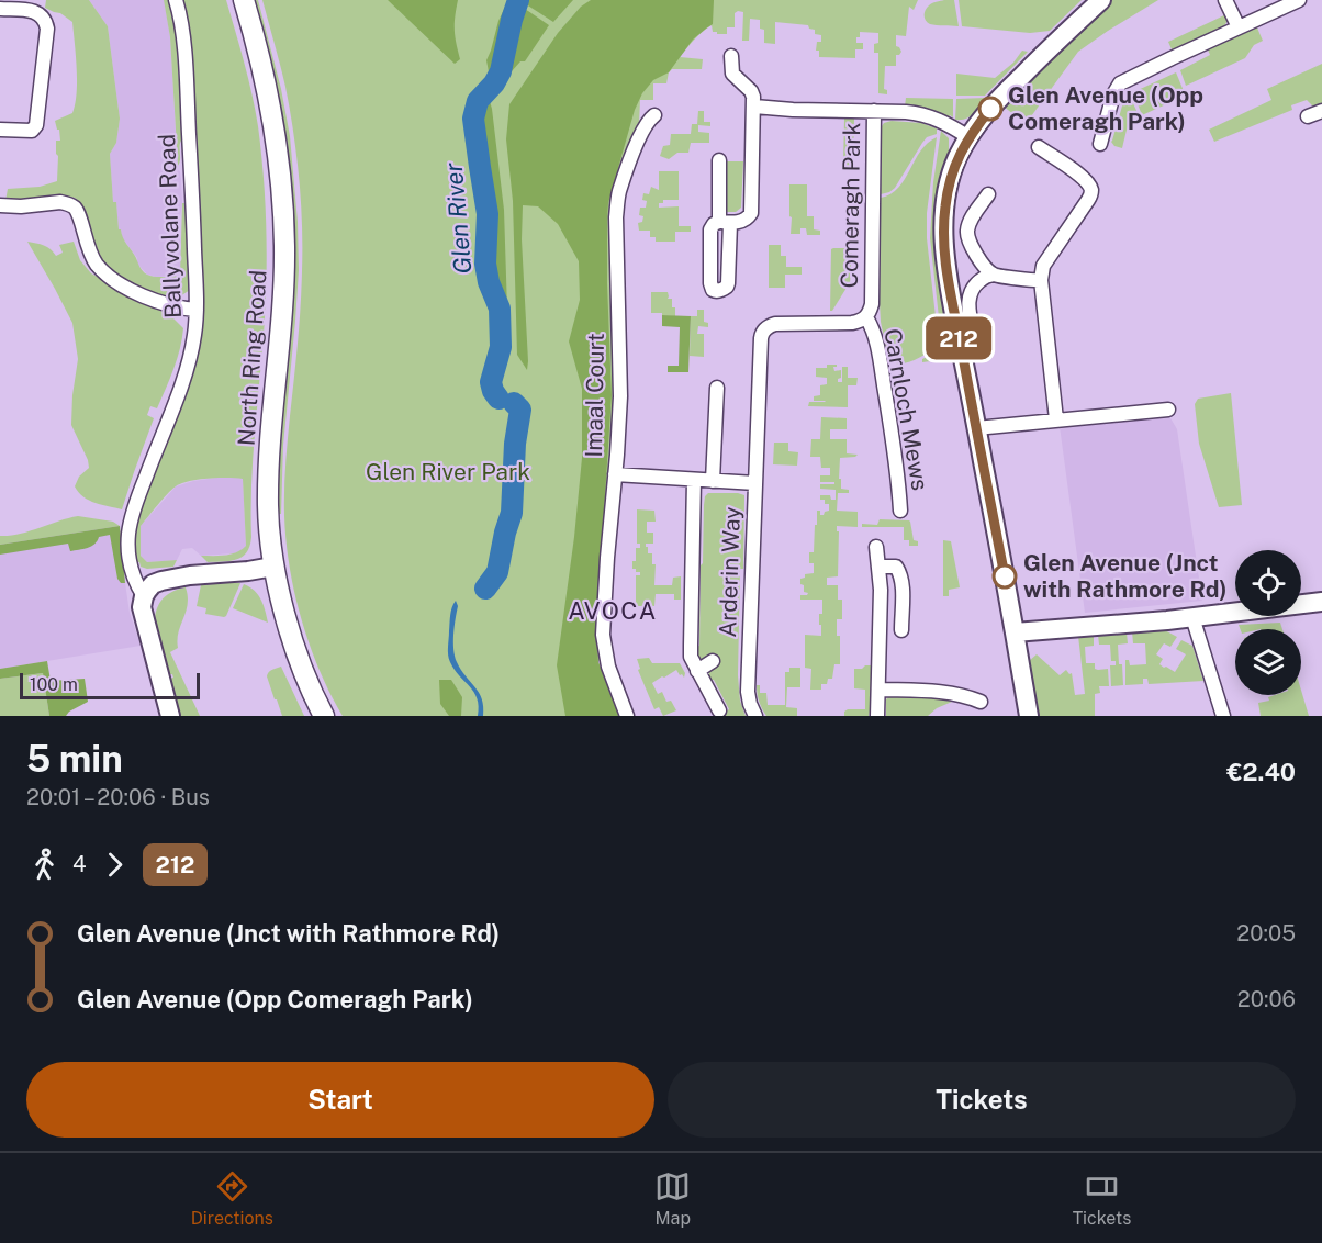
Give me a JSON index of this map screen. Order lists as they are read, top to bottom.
{
  "streets": {
    "main road": ["North Ring Road"],
    "street": [
      "Comeragh Park",
      "Ballyvolane Road",
      "Imaal Court",
      "Carnloch Mews",
      "Arderin Way"
    ]
  },
  "crossings": [
    ["Comeragh Park", "Carnloch Mews"],
    ["Comeragh Park", "Arderin Way"]
  ],
  "districts": ["AVOCA"],
  "water": ["Glen River"],
  "parks": ["Glen River Park"],
  "places": ["Glen Avenue (Opp Comeragh Park)", "Glen Avenue (Jnct with Rathmore Rd)"],
  "lines": ["bus line 212"],
  "scale_bar": "100 m",
  "page": {
    "on_map": "212",
    "scale": "100 m",
    "heading": ["5 min", "20:01 – 20:06 · Bus", "€2.40"],
    "legs": ["4", "212"],
    "list": [
      {
        "name": "Glen Avenue (Jnct with Rathmore Rd)",
        "value": "20:05"
      },
      {
        "name": "Glen Avenue (Opp Comeragh Park)",
        "value": "20:06"
      }
    ],
    "buttons": ["Start", "Tickets"],
    "tabs": ["Directions", "Map", "Tickets"]
  }
}
